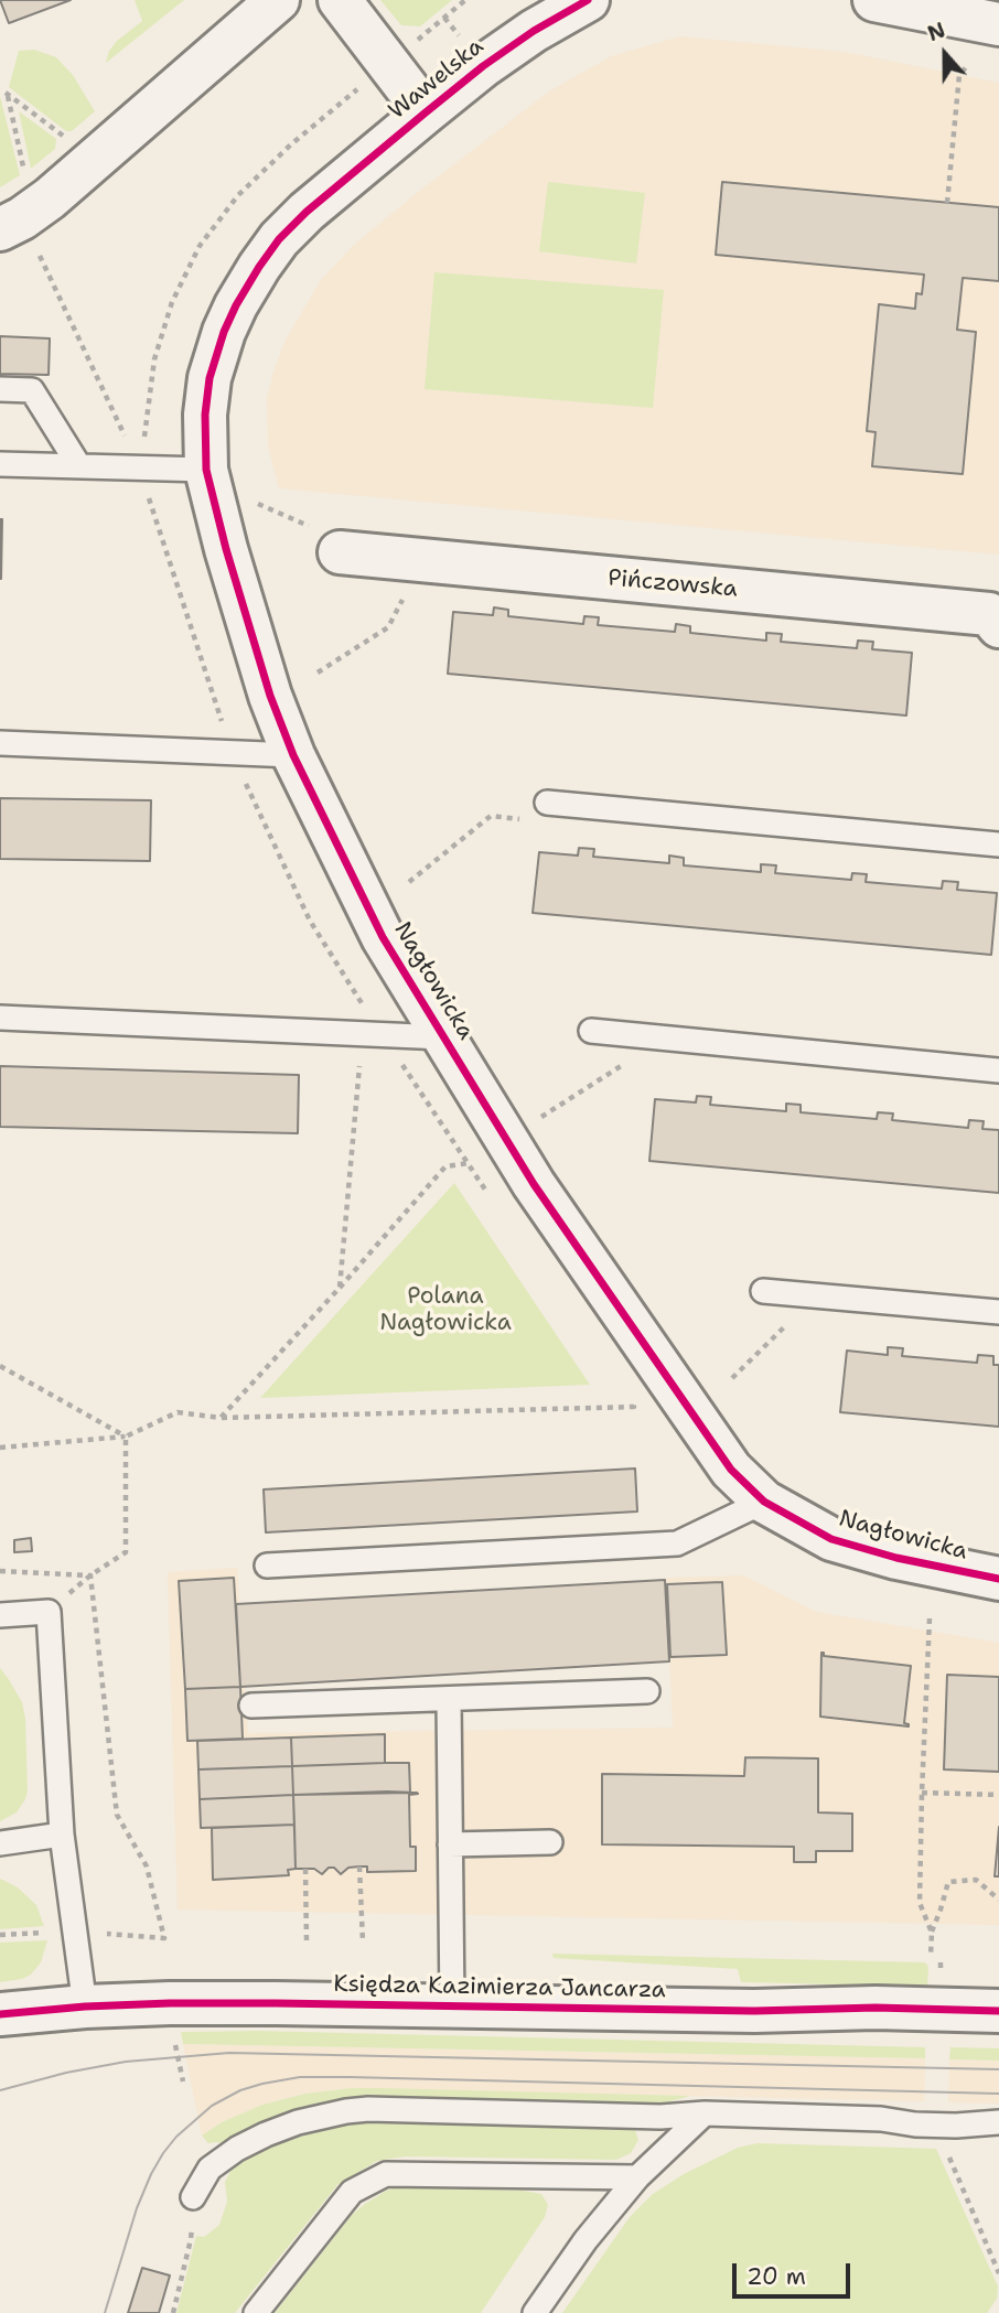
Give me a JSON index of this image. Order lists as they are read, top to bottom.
{
  "streets": {
    "street": [
      "Wawelska",
      "Pińczowska",
      "Nagłowicka",
      "Księdza Kazimierza Jancarza"
    ]
  },
  "crossings": [
    ["Wawelska", "Nagłowicka"]
  ],
  "parks": ["Polana Nagłowicka"],
  "scale_bar": "20 m",
  "north": "top"
}
